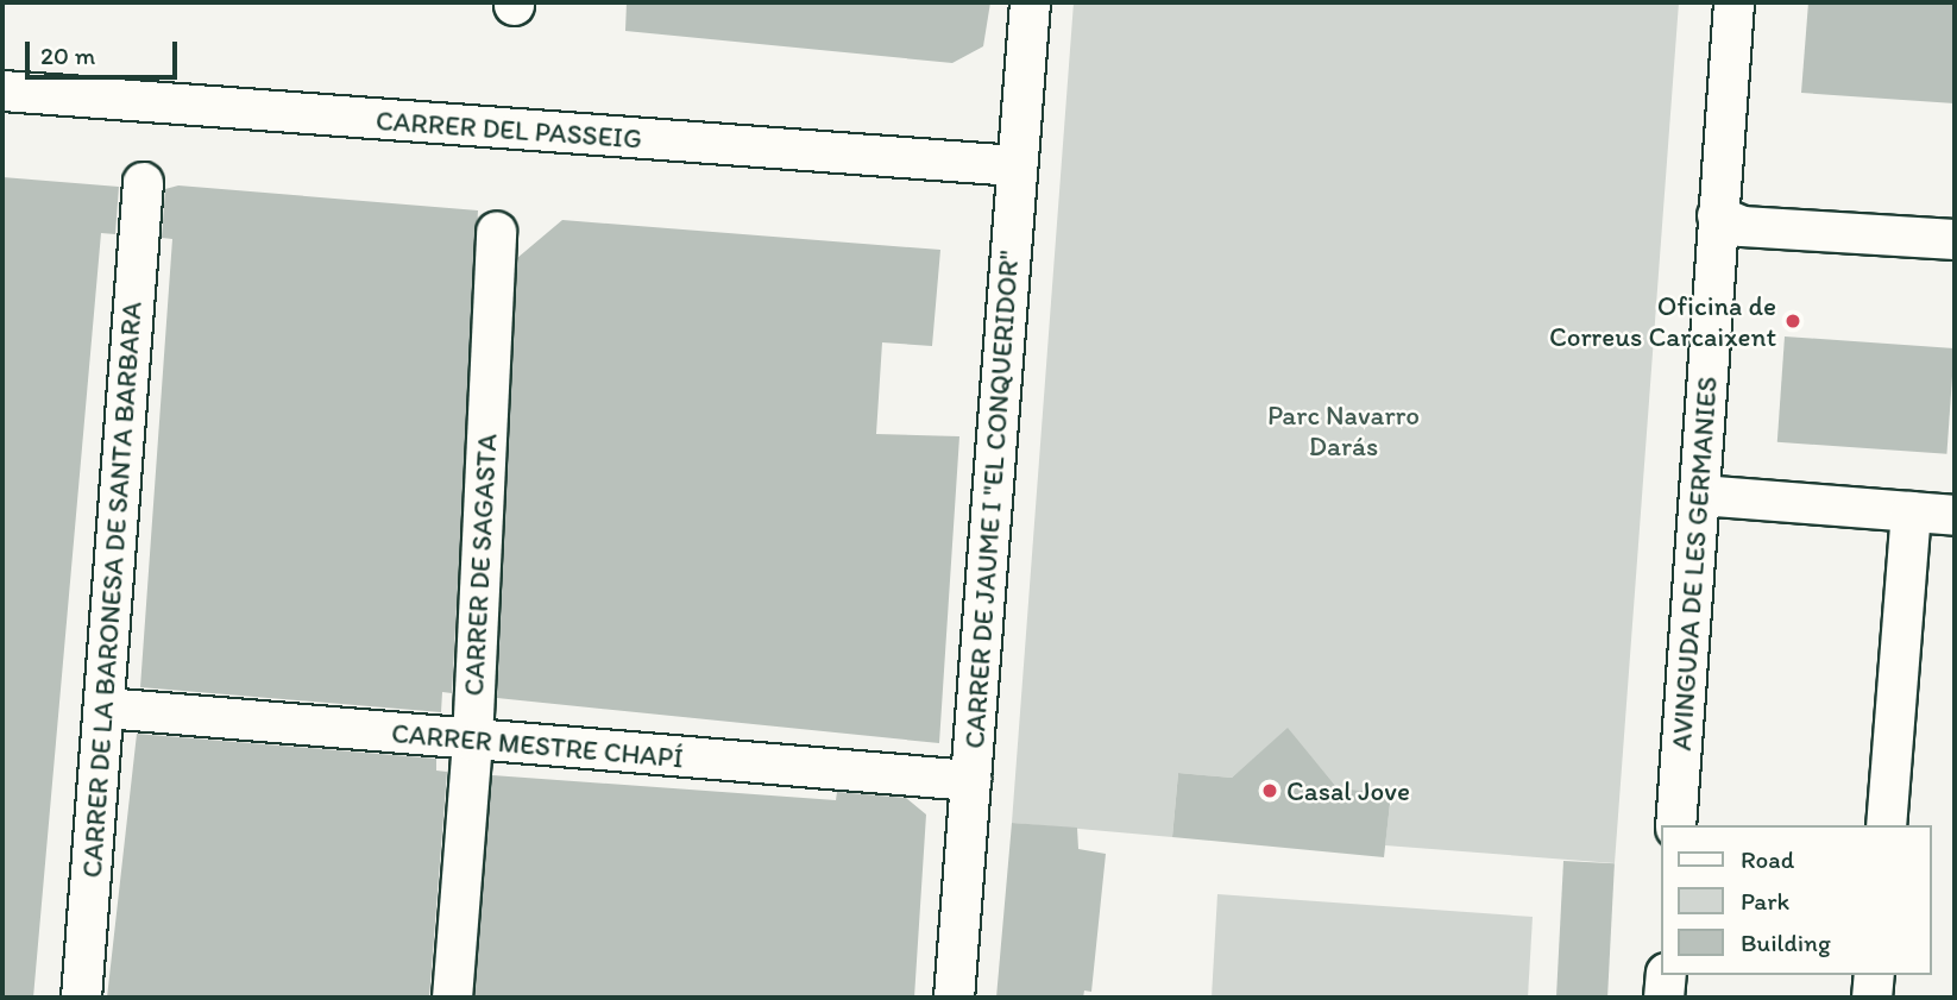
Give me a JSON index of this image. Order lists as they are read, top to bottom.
{
  "streets": {
    "street": [
      "CARRER DEL PASSEIG",
      "CARRER DE JAUME I \"EL CONQUERIDOR\"",
      "AVINGUDA DE LES GERMANIES",
      "CARRER DE SAGASTA",
      "CARRER DE LA BARONESA DE SANTA BARBARA",
      "CARRER MESTRE CHAPÍ"
    ]
  },
  "crossings": [
    ["CARRER DEL PASSEIG", "CARRER DE JAUME I \"EL CONQUERIDOR\""],
    ["CARRER DE JAUME I \"EL CONQUERIDOR\"", "CARRER MESTRE CHAPÍ"],
    ["CARRER DE SAGASTA", "CARRER MESTRE CHAPÍ"],
    ["CARRER DE LA BARONESA DE SANTA BARBARA", "CARRER MESTRE CHAPÍ"]
  ],
  "parks": ["Parc Navarro Darás"],
  "places": ["Oficina de Correus Carcaixent", "Casal Jove"],
  "legend": ["Road", "Park", "Building"],
  "scale_bar": "20 m"
}
